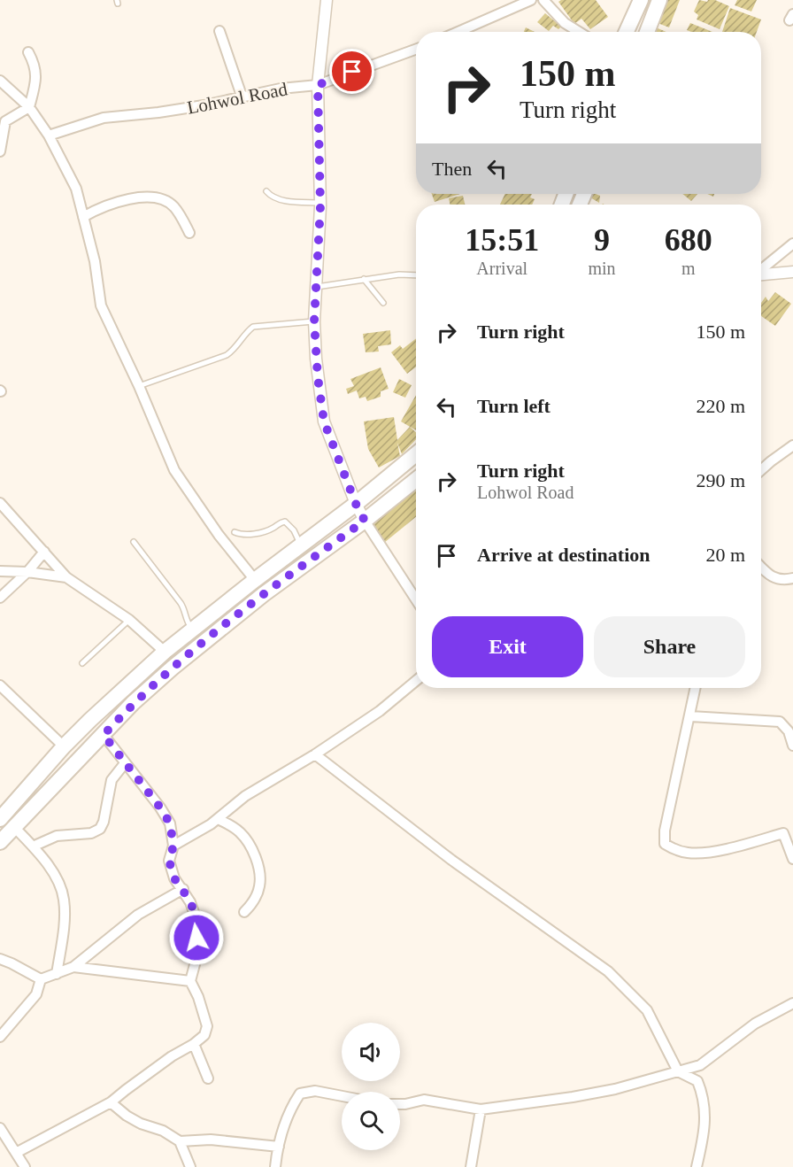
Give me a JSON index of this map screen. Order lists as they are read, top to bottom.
{
  "streets": {
    "street": ["Lohwol Road"]
  },
  "page": {
    "turn": ["150 m", "Turn right"],
    "then": "Then",
    "eta": [
      "15:51",
      "Arrival",
      "9",
      "min",
      "680",
      "m"
    ],
    "list": [
      {
        "name": "Turn right",
        "value": "150 m"
      },
      {
        "name": "Turn left",
        "value": "220 m"
      },
      {
        "name": "Turn right",
        "note": "Lohwol Road",
        "value": "290 m"
      },
      {
        "name": "Arrive at destination",
        "value": "20 m"
      }
    ],
    "buttons": ["Exit", "Share"]
  }
}
